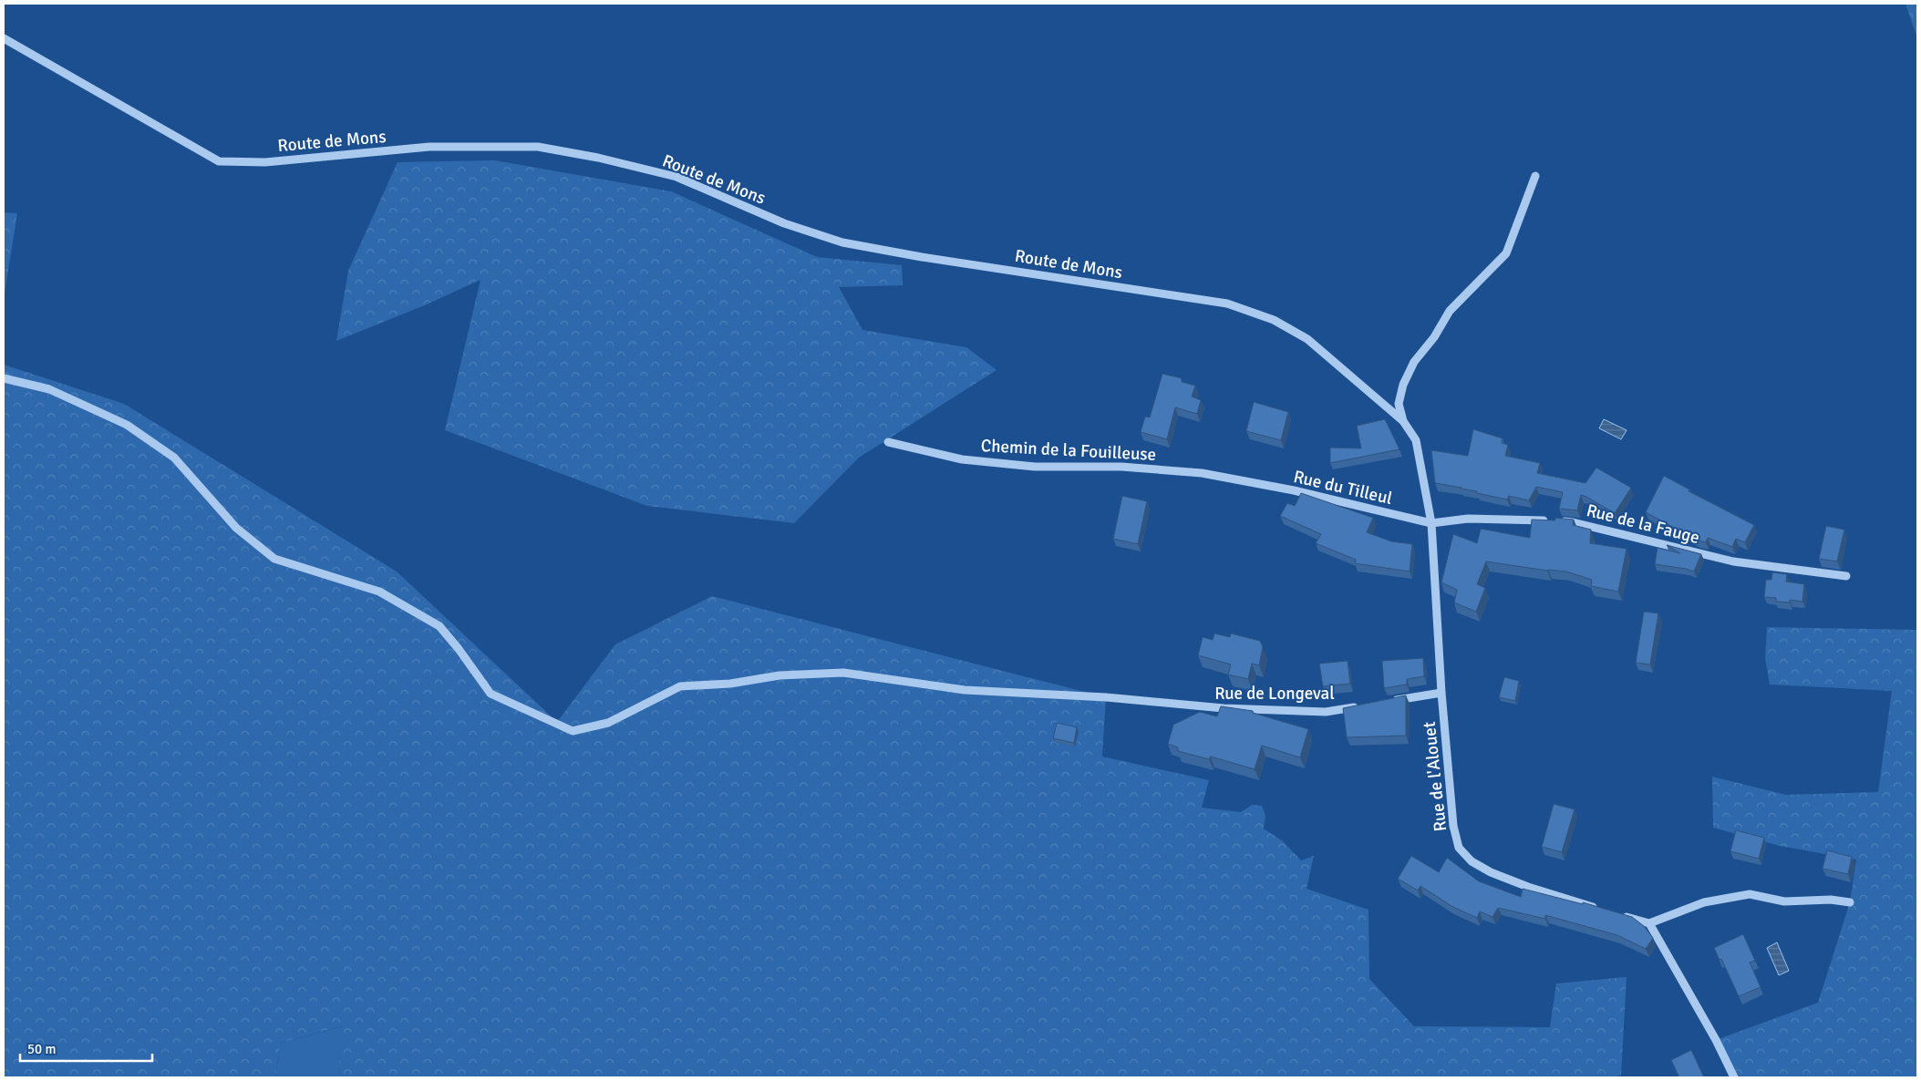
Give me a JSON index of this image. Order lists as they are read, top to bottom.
{
  "streets": {
    "street": [
      "Route de Mons",
      "Chemin de la Fouilleuse",
      "Rue du Tilleul",
      "Rue de la Fauge",
      "Rue de Longeval",
      "Rue de l'Alouet"
    ]
  },
  "crossings": [
    ["Route de Mons", "Rue de l'Alouet"],
    ["Chemin de la Fouilleuse", "Rue du Tilleul"],
    ["Rue du Tilleul", "Rue de la Fauge"],
    ["Rue du Tilleul", "Rue de l'Alouet"],
    ["Rue de la Fauge", "Rue de l'Alouet"]
  ],
  "scale_bar": "50 m"
}
